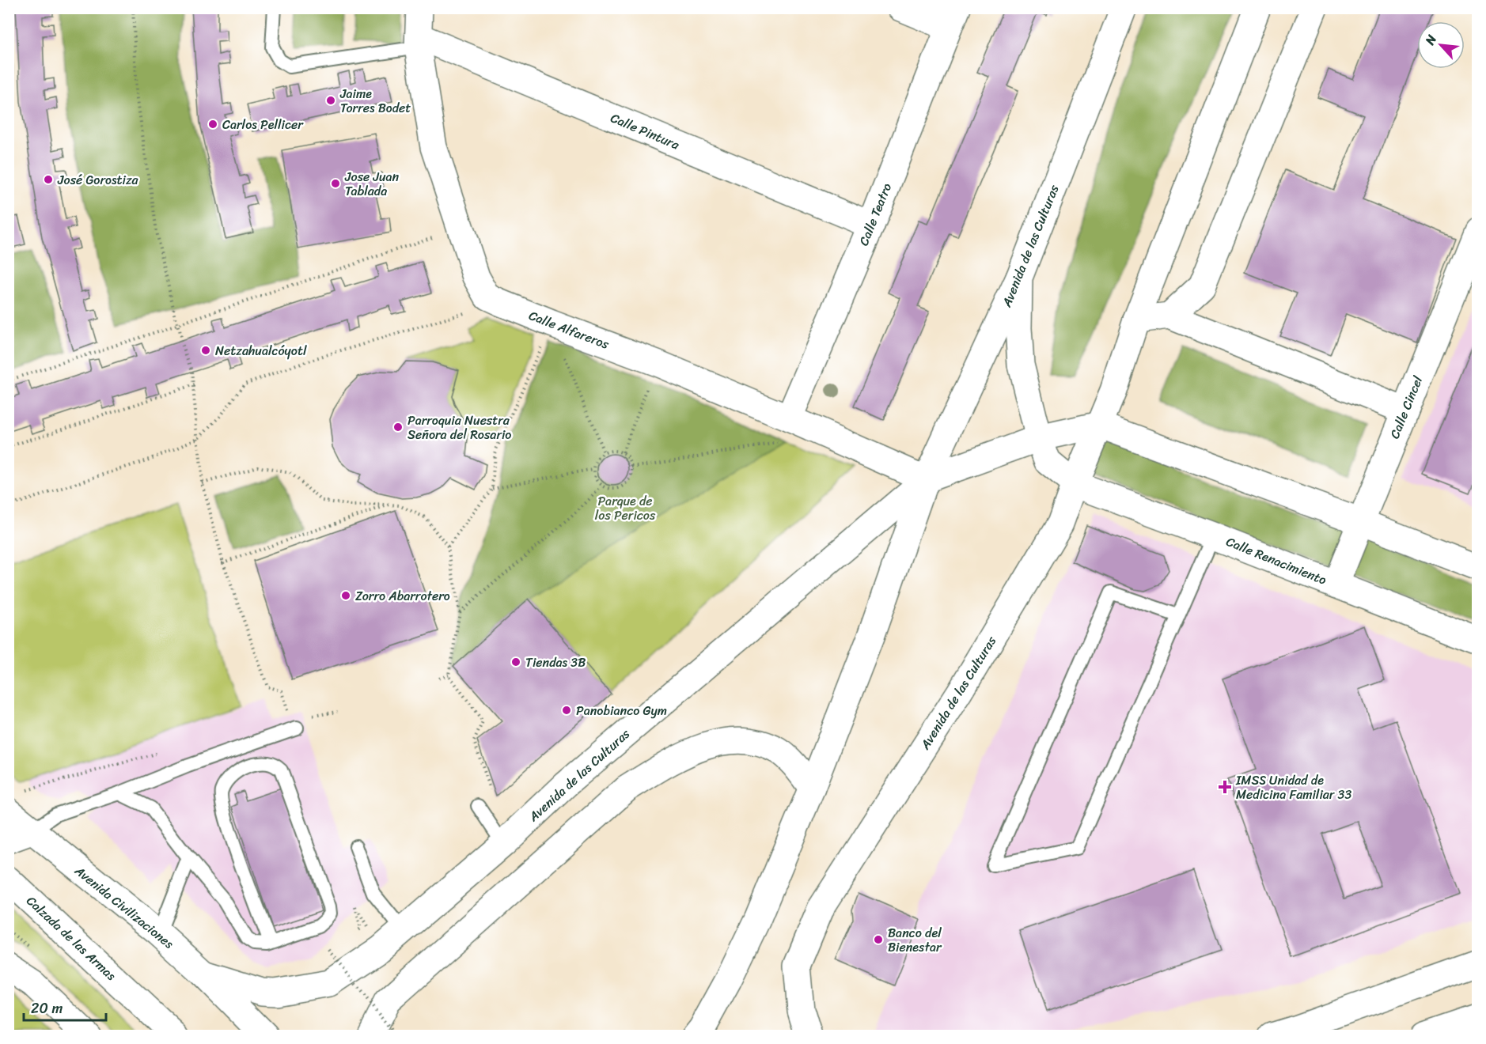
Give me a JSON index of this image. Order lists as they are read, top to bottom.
{
  "streets": {
    "main road": [
      "Calle Pintura",
      "Calle Teatro",
      "Avenida de las Culturas",
      "Calle Alfareros",
      "Calle Cincel",
      "Calle Renacimiento",
      "Avenida Civilizaciones",
      "Calzada de las Armas"
    ]
  },
  "crossings": [
    ["Calle Pintura", "Calle Teatro"],
    ["Calle Teatro", "Calle Alfareros"],
    ["Avenida de las Culturas", "Calle Alfareros"],
    ["Avenida de las Culturas", "Calle Renacimiento"],
    ["Avenida de las Culturas", "Avenida Civilizaciones"],
    ["Calle Cincel", "Calle Renacimiento"]
  ],
  "parks": ["Parque de los Pericos"],
  "places": {
    "other": [
      "Jaime Torres Bodet",
      "Carlos Pellicer",
      "José Gorostiza",
      "Jose Juan Tablada",
      "Netzahualcóyotl",
      "Parroquia Nuestra Señora del Rosario",
      "Zorro Abarrotero",
      "Tiendas 3B",
      "Panobianco Gym",
      "Banco del Bienestar"
    ],
    "health": ["IMSS Unidad de Medicina Familiar 33"]
  },
  "scale_bar": "20 m",
  "north": "top left"
}
